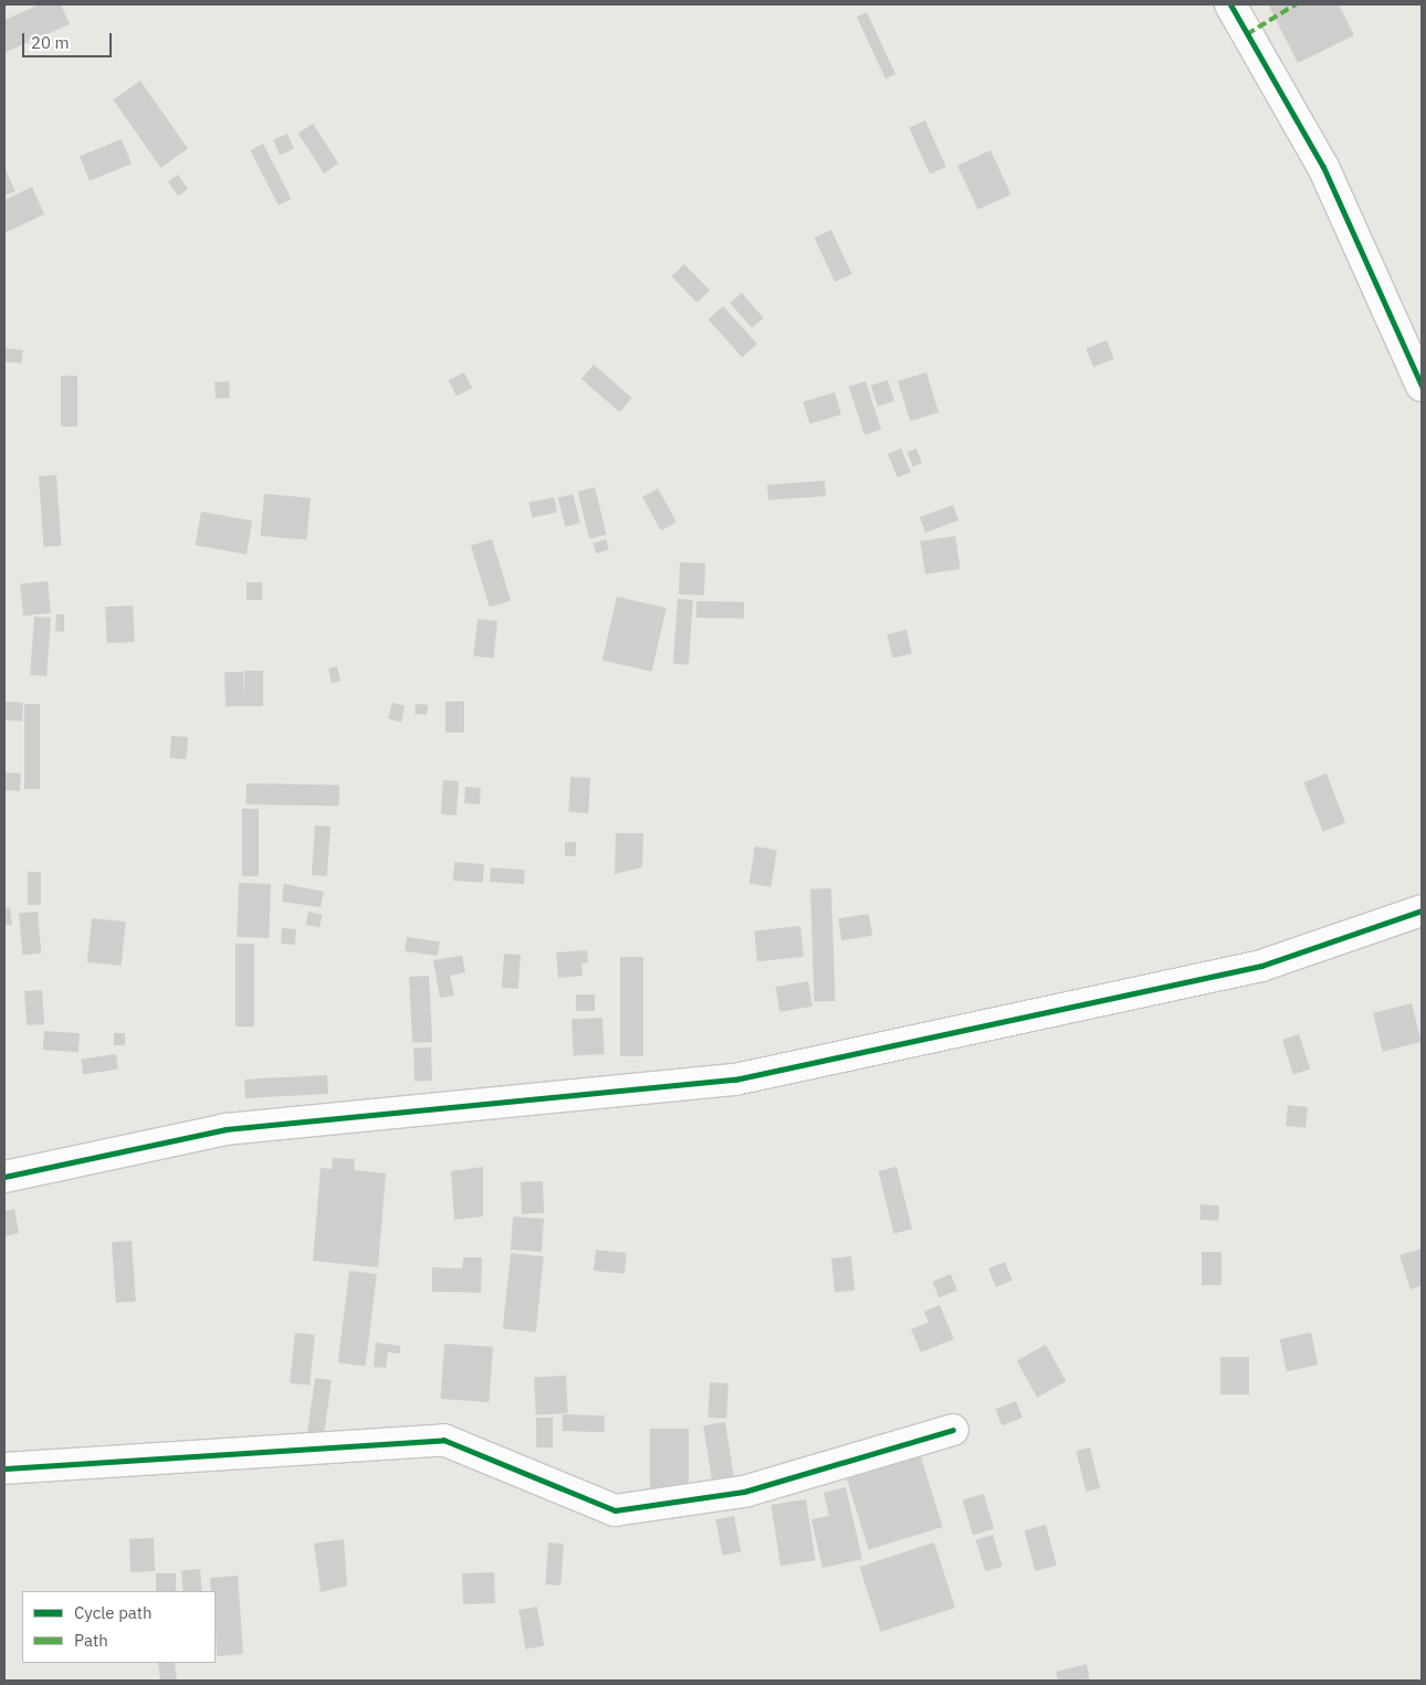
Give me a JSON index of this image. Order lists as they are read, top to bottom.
{
  "legend": ["Cycle path", "Path"],
  "scale_bar": "20 m"
}
